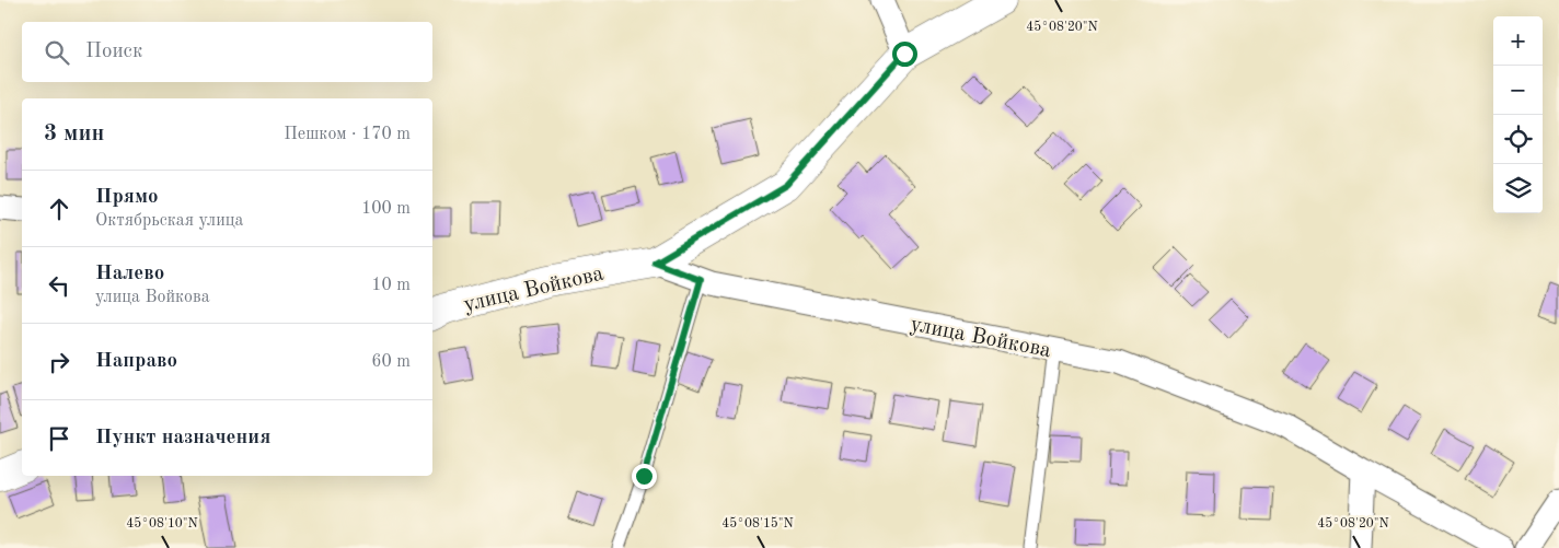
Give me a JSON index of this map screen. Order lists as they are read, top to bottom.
{
  "streets": {
    "street": ["улица Войкова"]
  },
  "page": {
    "map_buttons": ["+", "−"],
    "search": "Поиск",
    "heading": ["3 мин", "Пешком · 170 m"],
    "list": [
      ["Прямо", "Октябрьская улица", "100 m"],
      ["Налево", "улица Войкова", "10 m"],
      ["Направо", "60 m"],
      "Пункт назначения"
    ]
  },
  "coordinates": ["45°08'20\"N", "45°08'10\"N", "45°08'15\"N"]
}
